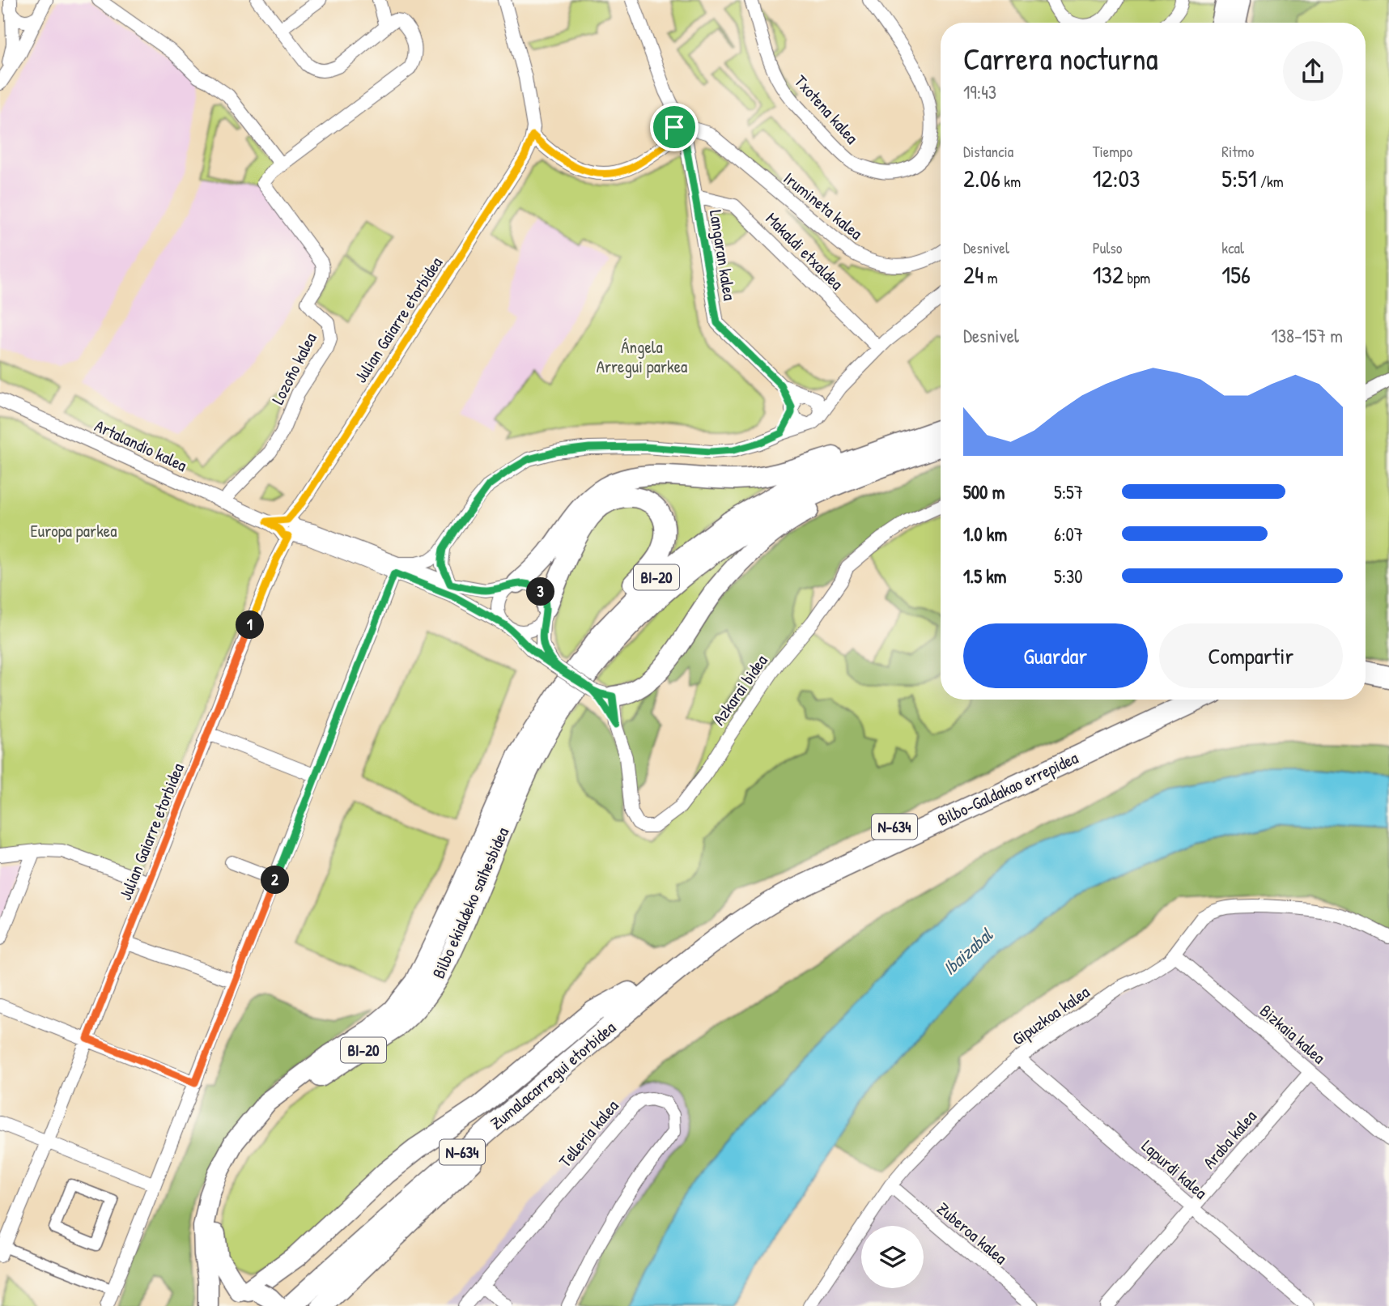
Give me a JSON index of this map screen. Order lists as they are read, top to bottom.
{
  "streets": {
    "highway": ["Bilbo-Galdakao errepidea", "N-634", "Zumalacarregui etorbidea"],
    "main road": ["BI-20", "Bilbo ekialdeko saihesbidea"],
    "street": [
      "Txotena kalea",
      "Irumineta kalea",
      "Makaldi etxaldea",
      "Langaran kalea",
      "Julian Gaiarre etorbidea",
      "Lozoño kalea",
      "Artalandio kalea",
      "Azkarai bidea",
      "Gipuzkoa kalea",
      "Bizkaia kalea",
      "Telleria kalea",
      "Araba kalea",
      "Lapurdi kalea",
      "Zuberoa kalea"
    ]
  },
  "crossings": [
    ["Irumineta kalea", "Langaran kalea"],
    ["Makaldi etxaldea", "Langaran kalea"],
    ["Julian Gaiarre etorbidea", "Artalandio kalea"],
    ["Lozoño kalea", "Artalandio kalea"],
    ["BI-20", "Bilbo ekialdeko saihesbidea"],
    ["Bilbo-Galdakao errepidea", "N-634"],
    ["Bilbo-Galdakao errepidea", "Zumalacarregui etorbidea"],
    ["N-634", "Bilbo ekialdeko saihesbidea"],
    ["N-634", "Zumalacarregui etorbidea"],
    ["Bilbo ekialdeko saihesbidea", "Zumalacarregui etorbidea"],
    ["Gipuzkoa kalea", "Bizkaia kalea"],
    ["Gipuzkoa kalea", "Lapurdi kalea"],
    ["Gipuzkoa kalea", "Zuberoa kalea"],
    ["Bizkaia kalea", "Araba kalea"],
    ["Araba kalea", "Lapurdi kalea"]
  ],
  "water": ["Ibaizabal"],
  "parks": ["Ángela Arregui parkea", "Europa parkea"],
  "page": {
    "heading": ["Carrera nocturna", "19:43"],
    "stats": [
      ["Distancia", "2.06 km"],
      ["Tiempo", "12:03"],
      ["Ritmo", "5:51 /km"],
      ["Desnivel", "24 m"],
      ["Pulso", "132 bpm"],
      ["kcal", "156"]
    ],
    "chart": ["Desnivel", "138–157 m"],
    "list": [
      {
        "name": "500 m",
        "note": "5:57"
      },
      {
        "name": "1.0 km",
        "note": "6:07"
      },
      {
        "name": "1.5 km",
        "note": "5:30"
      }
    ],
    "pins": ["3", "1", "2"],
    "buttons": ["Guardar", "Compartir"]
  }
}
